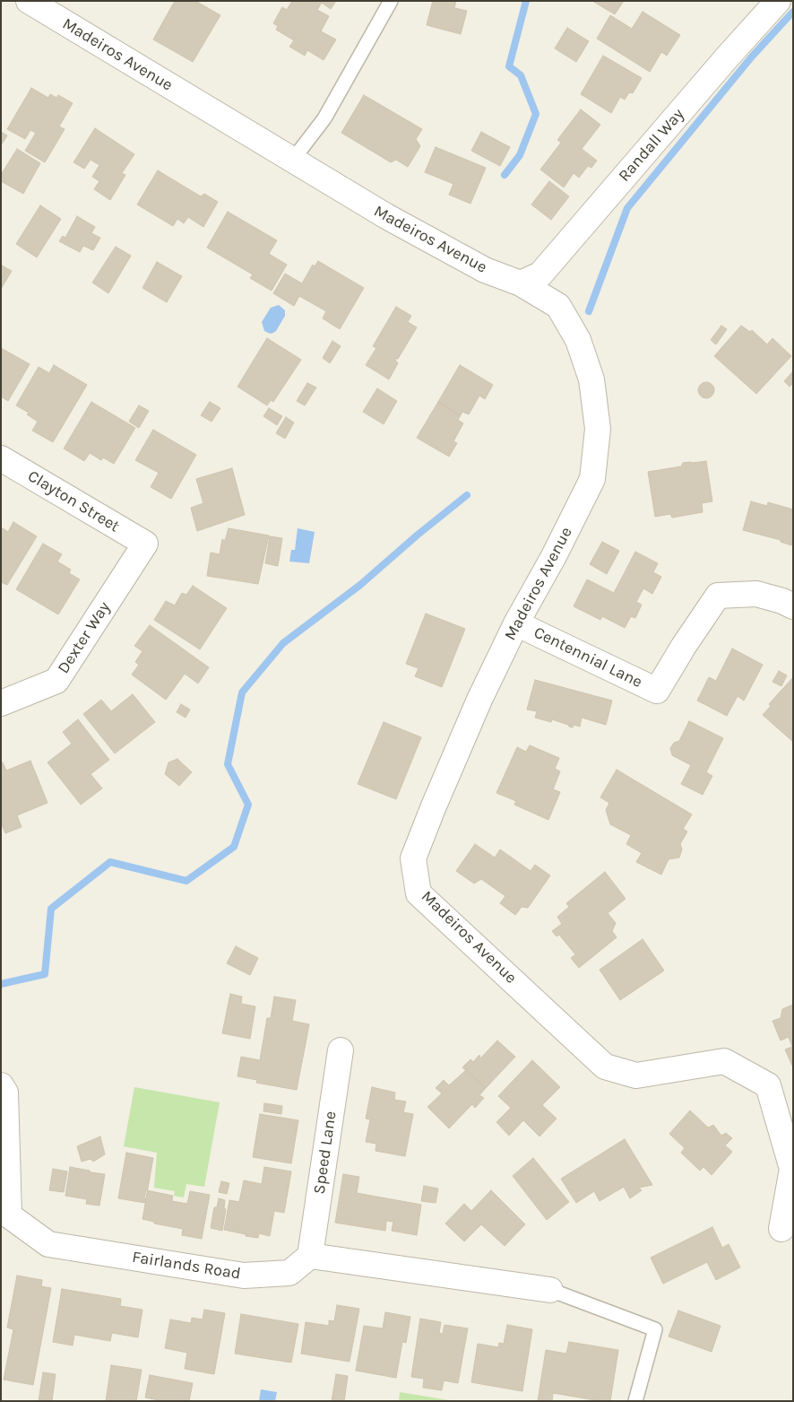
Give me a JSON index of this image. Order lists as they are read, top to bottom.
{
  "streets": {
    "street": [
      "Madeiros Avenue",
      "Randall Way",
      "Clayton Street",
      "Dexter Way",
      "Centennial Lane",
      "Speed Lane",
      "Fairlands Road"
    ]
  },
  "crossings": [
    ["Madeiros Avenue", "Randall Way"],
    ["Madeiros Avenue", "Centennial Lane"],
    ["Clayton Street", "Dexter Way"],
    ["Speed Lane", "Fairlands Road"]
  ]
}
